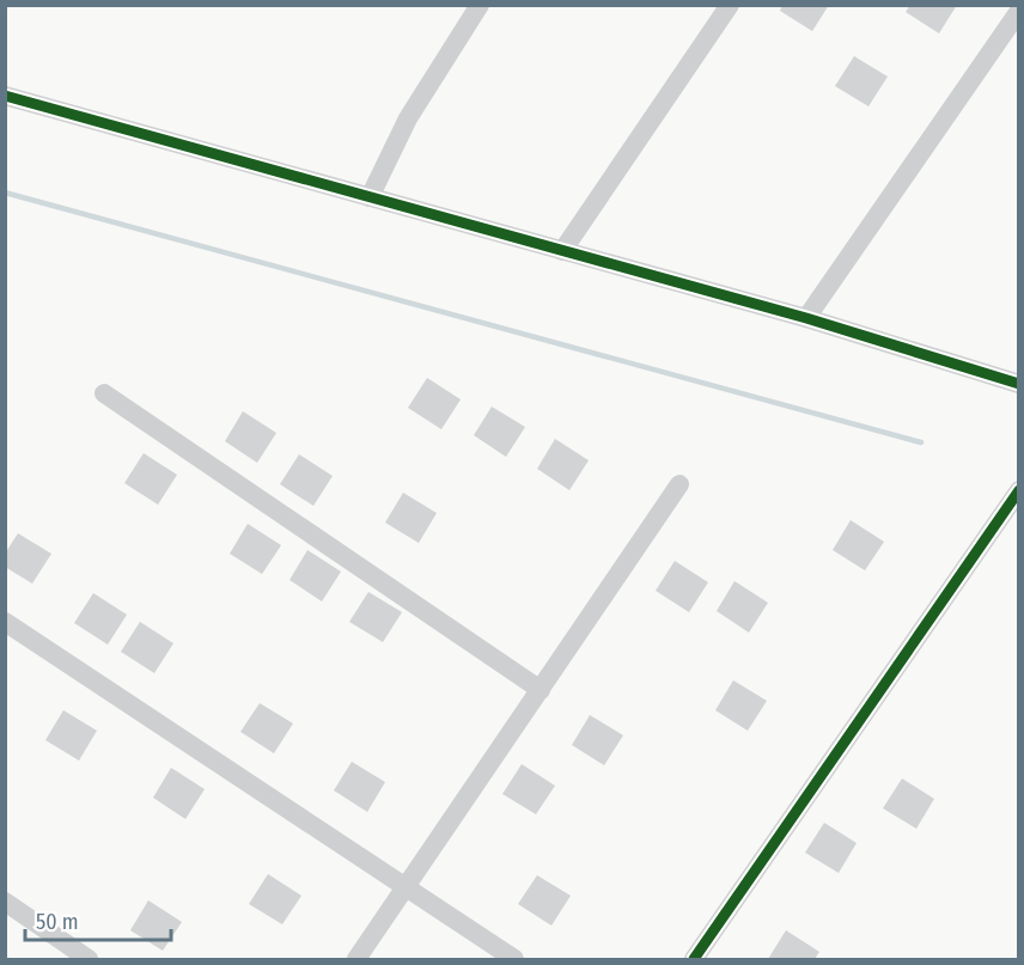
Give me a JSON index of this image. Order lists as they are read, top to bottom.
{
  "scale_bar": "50 m"
}
